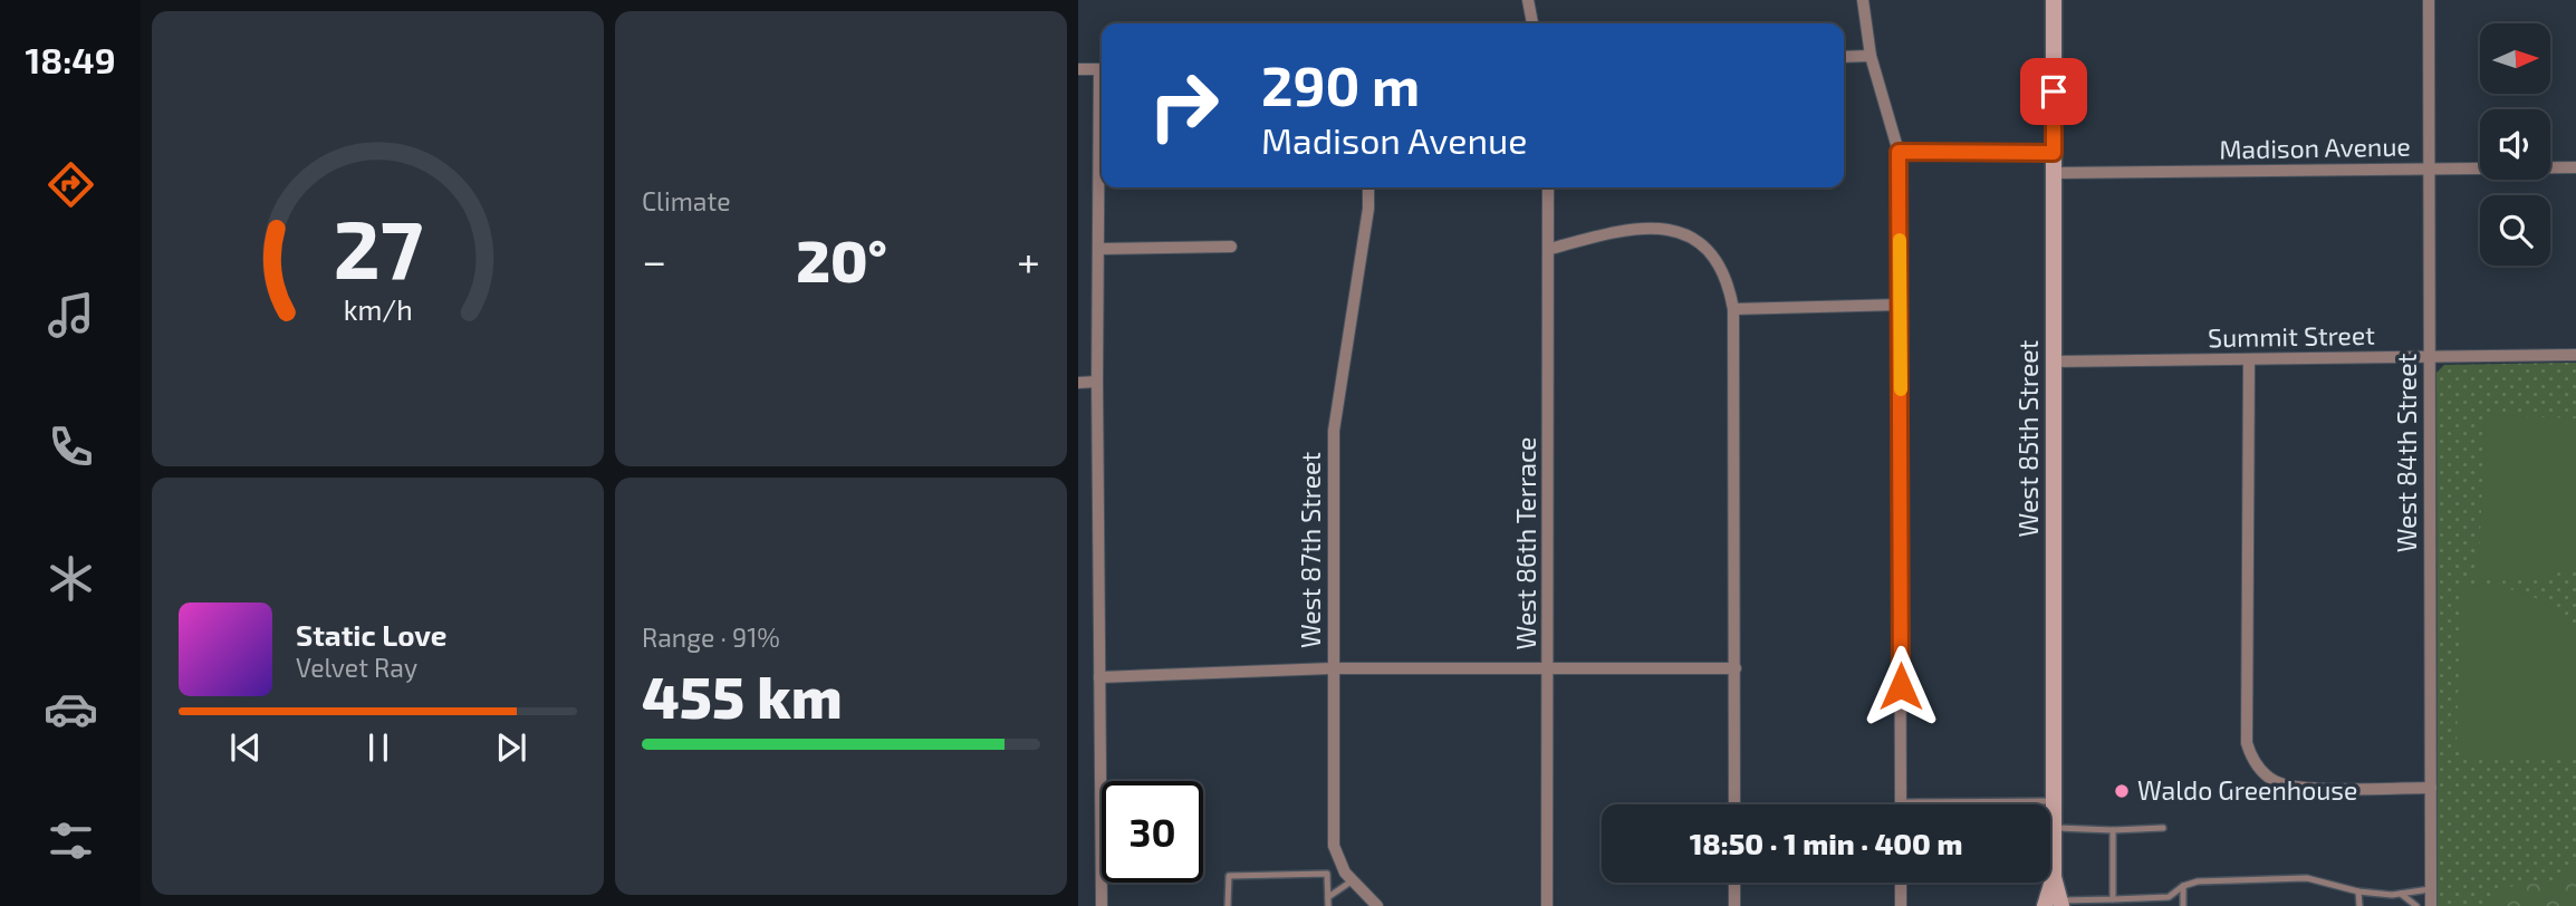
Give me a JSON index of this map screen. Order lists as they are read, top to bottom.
{
  "streets": {
    "main road": ["West 85th Street"],
    "street": [
      "Madison Avenue",
      "Summit Street",
      "West 84th Street",
      "West 86th Terrace",
      "West 87th Street"
    ]
  },
  "crossings": [
    ["Madison Avenue", "West 85th Street"],
    ["Madison Avenue", "West 84th Street"],
    ["Summit Street", "West 85th Street"],
    ["Summit Street", "West 84th Street"]
  ],
  "places": ["Waldo Greenhouse"],
  "north": "right",
  "page": {
    "tabs": "18:49",
    "tile": [
      "Climate",
      ["Range · 91%", "455 km"]
    ],
    "turn": ["290 m", "Madison Avenue"],
    "heat": ["−", "20°", "+"],
    "song": ["Static Love", "Velvet Ray"],
    "limit": "30",
    "trip": "18:50 · 1 min · 400 m",
    "gauge": ["27", "km/h"]
  }
}
